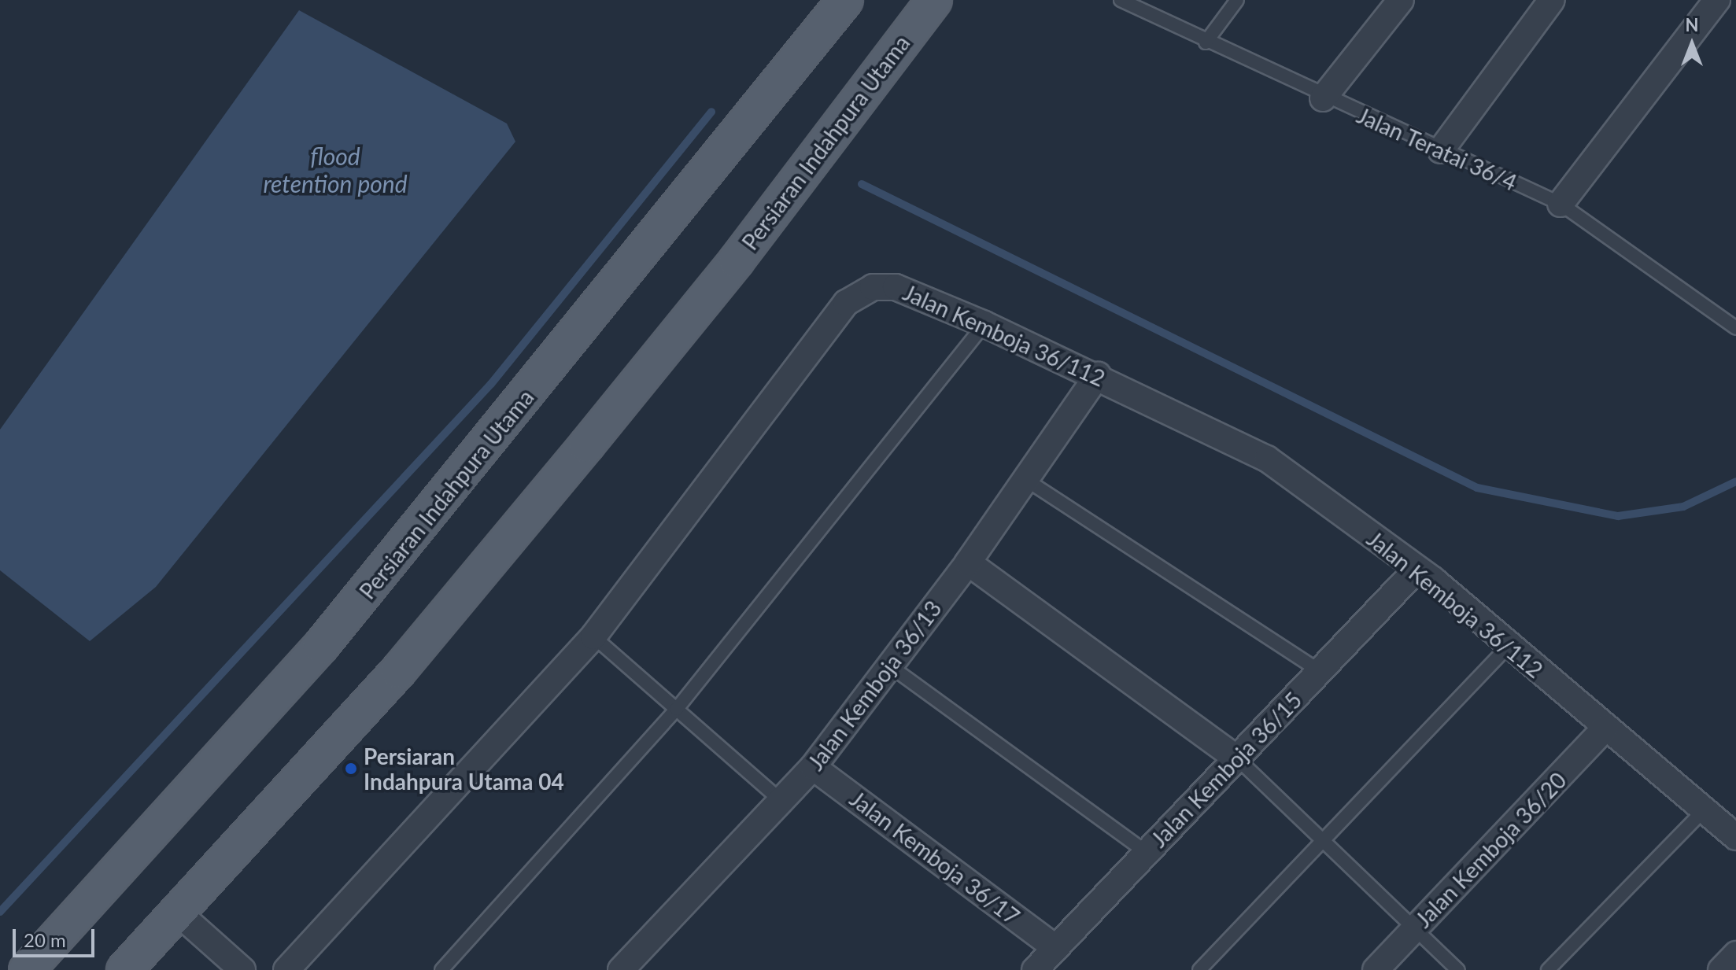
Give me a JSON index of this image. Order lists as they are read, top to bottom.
{
  "streets": {
    "main road": ["Persiaran Indahpura Utama"],
    "street": [
      "Jalan Kemboja 36/112",
      "Jalan Kemboja 36/13",
      "Jalan Kemboja 36/15",
      "Jalan Kemboja 36/20",
      "Jalan Kemboja 36/17"
    ],
    "lane": ["Jalan Teratai 36/4"]
  },
  "crossings": [
    ["Jalan Kemboja 36/112", "Jalan Kemboja 36/13"],
    ["Jalan Kemboja 36/112", "Jalan Kemboja 36/15"],
    ["Jalan Kemboja 36/112", "Jalan Kemboja 36/20"],
    ["Jalan Kemboja 36/13", "Jalan Kemboja 36/17"],
    ["Jalan Kemboja 36/15", "Jalan Kemboja 36/17"]
  ],
  "water": ["flood retention pond"],
  "places": ["Persiaran Indahpura Utama 04"],
  "scale_bar": "20 m",
  "north": "top"
}
